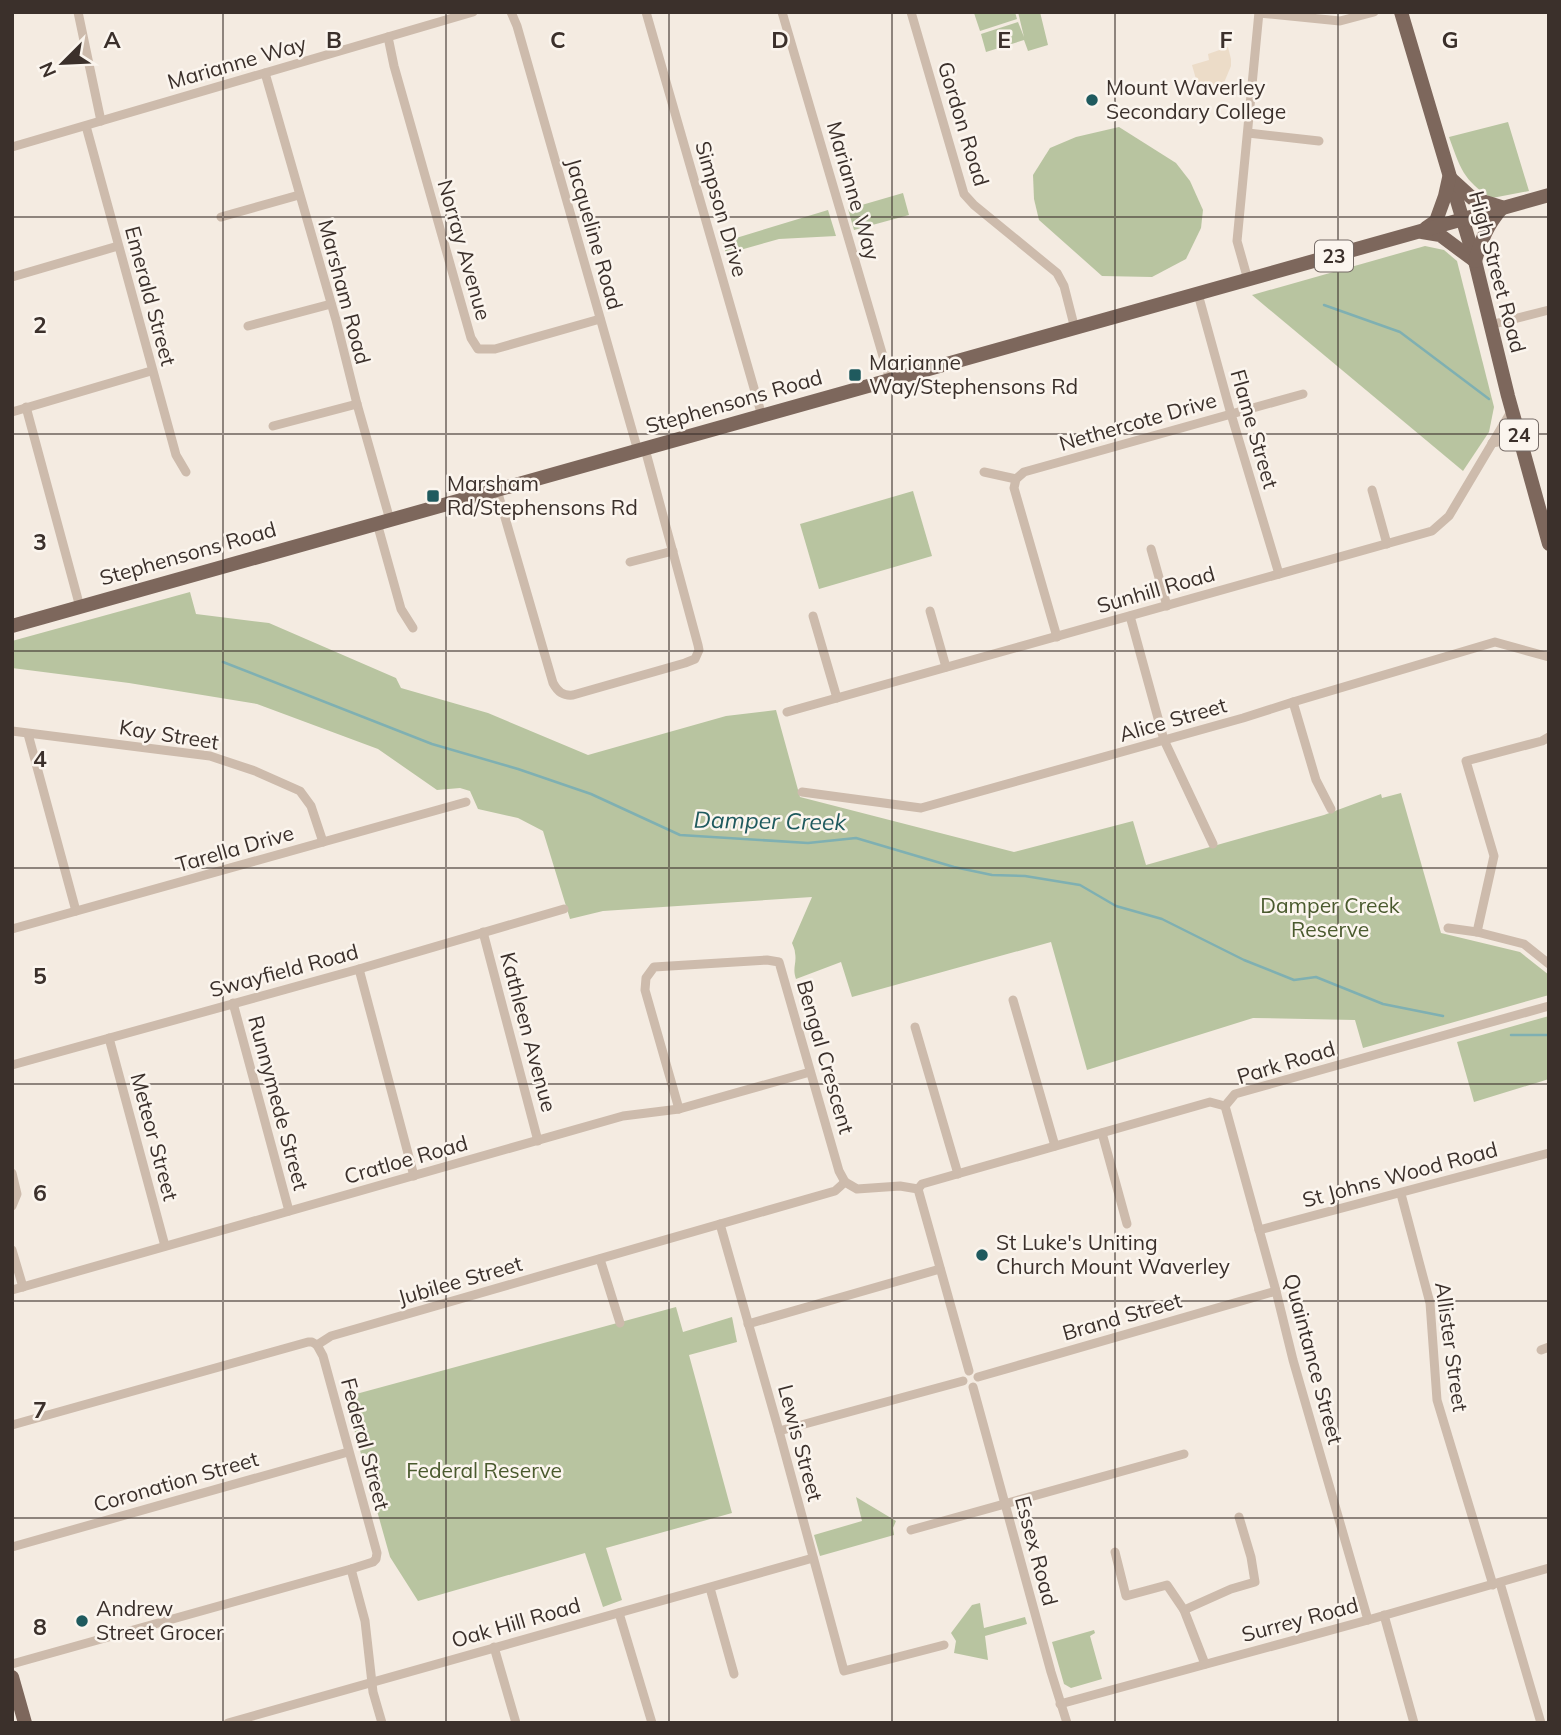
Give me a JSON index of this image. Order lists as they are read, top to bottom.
{
  "streets": {
    "main road": [
      "23",
      "High Street Road",
      "Stephensons Road",
      "24"
    ],
    "street": [
      "Marianne Way",
      "Gordon Road",
      "Simpson Drive",
      "Jacqueline Road",
      "Norray Avenue",
      "Marsham Road",
      "Emerald Street",
      "Nethercote Drive",
      "Flame Street",
      "Sunhill Road",
      "Alice Street",
      "Kay Street",
      "Tarella Drive",
      "Swayfield Road",
      "Kathleen Avenue",
      "Bengal Crescent",
      "Park Road",
      "Runnymede Street",
      "Meteor Street",
      "Cratloe Road",
      "St Johns Wood Road",
      "Jubilee Street",
      "Brand Street",
      "Allister Street",
      "Quaintance Street",
      "Lewis Street",
      "Federal Street",
      "Coronation Street",
      "Essex Road",
      "Surrey Road",
      "Oak Hill Road"
    ]
  },
  "crossings": [
    ["Marianne Way", "Norray Avenue"],
    ["Marianne Way", "Marsham Road"],
    ["Marianne Way", "Emerald Street"],
    ["Marianne Way", "Stephensons Road"],
    ["Gordon Road", "Stephensons Road"],
    ["Simpson Drive", "Stephensons Road"],
    ["Jacqueline Road", "Norray Avenue"],
    ["Jacqueline Road", "Stephensons Road"],
    ["High Street Road", "Stephensons Road"],
    ["High Street Road", "Sunhill Road"],
    ["Marsham Road", "Stephensons Road"],
    ["Stephensons Road", "Flame Street"],
    ["Nethercote Drive", "Flame Street"],
    ["Flame Street", "Sunhill Road"],
    ["Kay Street", "Tarella Drive"],
    ["Swayfield Road", "Kathleen Avenue"],
    ["Swayfield Road", "Runnymede Street"],
    ["Swayfield Road", "Meteor Street"],
    ["Kathleen Avenue", "Cratloe Road"],
    ["Bengal Crescent", "Cratloe Road"],
    ["Bengal Crescent", "Jubilee Street"],
    ["Park Road", "Quaintance Street"],
    ["Runnymede Street", "Cratloe Road"],
    ["Meteor Street", "Cratloe Road"],
    ["St Johns Wood Road", "Allister Street"],
    ["St Johns Wood Road", "Quaintance Street"],
    ["Jubilee Street", "Lewis Street"],
    ["Jubilee Street", "Federal Street"],
    ["Brand Street", "Quaintance Street"],
    ["Brand Street", "Essex Road"],
    ["Allister Street", "Surrey Road"],
    ["Quaintance Street", "Surrey Road"],
    ["Lewis Street", "Oak Hill Road"],
    ["Federal Street", "Coronation Street"],
    ["Essex Road", "Surrey Road"]
  ],
  "water": ["Damper Creek"],
  "parks": ["Damper Creek Reserve", "Federal Reserve"],
  "places": {
    "other": ["Mount Waverley Secondary College", "St Luke's Uniting Church Mount Waverley", "Andrew Street Grocer"],
    "transit": ["Marianne Way/Stephensons Rd", "Marsham Rd/Stephensons Rd"]
  },
  "north": "bottom left",
  "grid": {
    "columns": [
      "A",
      "B",
      "C",
      "D",
      "E",
      "F",
      "G"
    ],
    "rows": [
      "2",
      "3",
      "4",
      "5",
      "6",
      "7",
      "8"
    ]
  }
}
